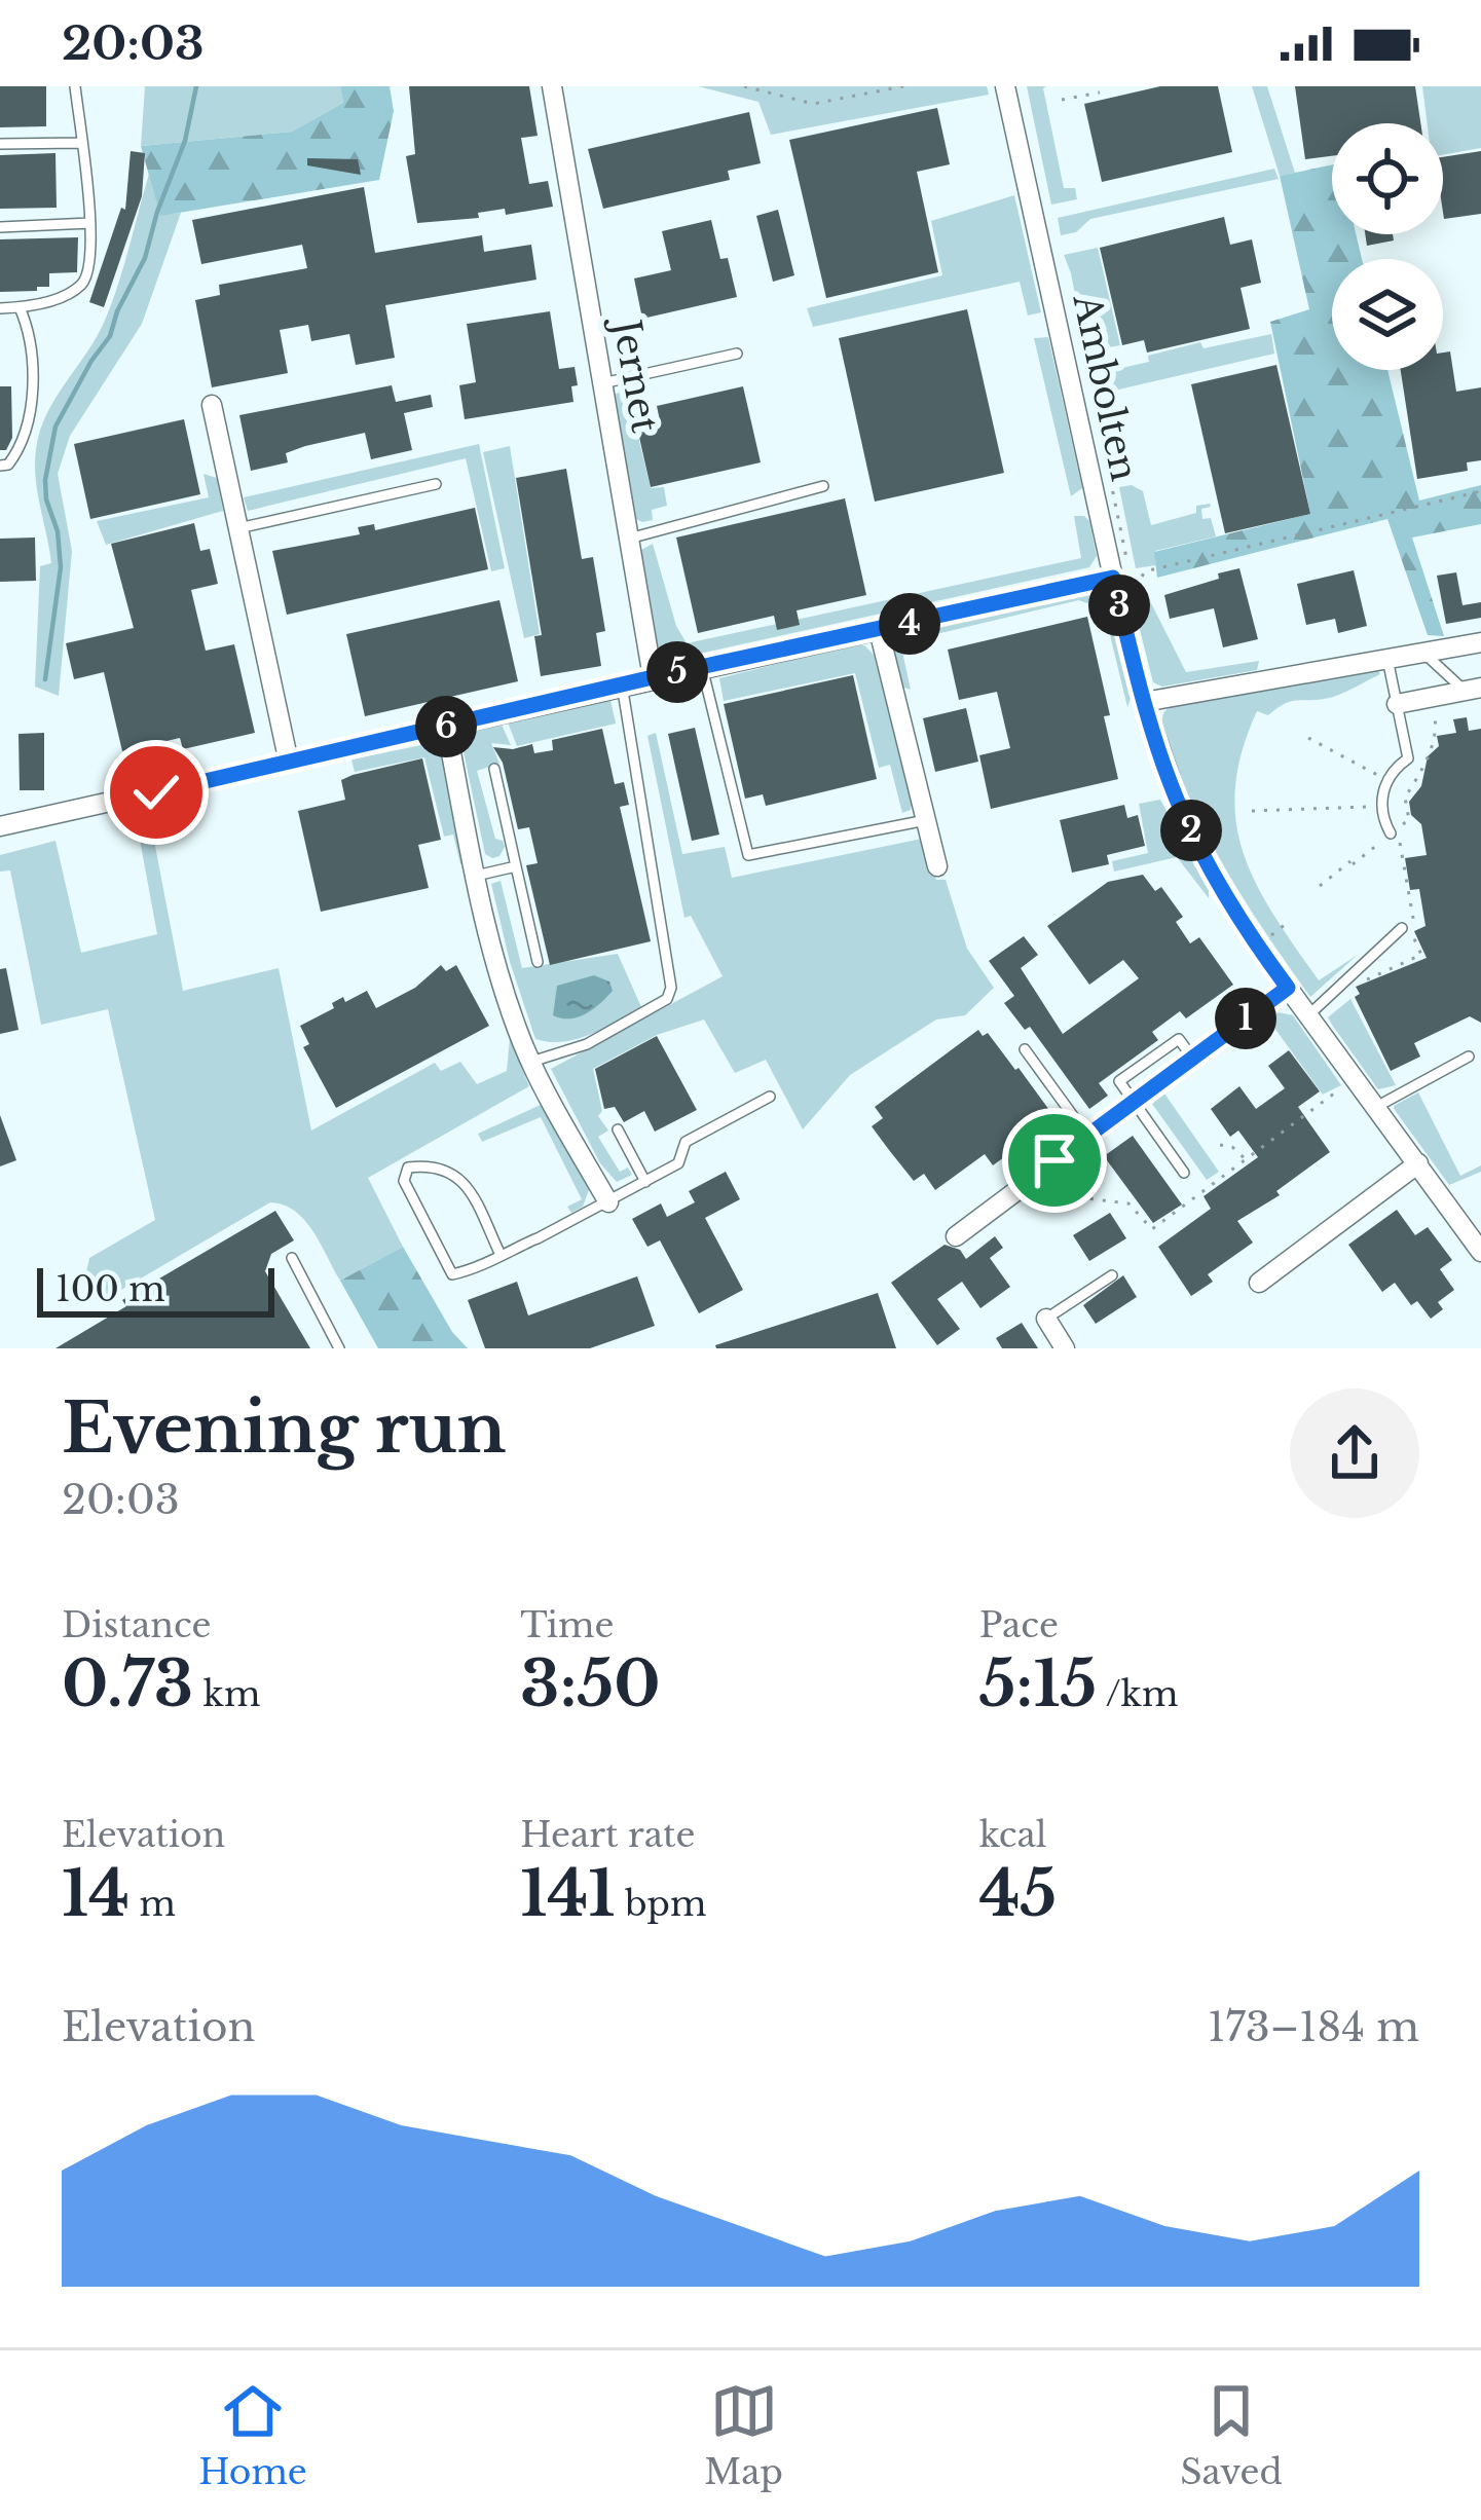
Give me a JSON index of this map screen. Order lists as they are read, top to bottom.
{
  "streets": {
    "street": ["Jernet", "Ambolten"]
  },
  "scale_bar": "100 m",
  "page": {
    "status": "20:03",
    "pins": [
      "3",
      "4",
      "5",
      "6",
      "2",
      "1"
    ],
    "scale": "100 m",
    "heading": ["Evening run", "20:03"],
    "stats": [
      ["Distance", "0.73 km"],
      ["Time", "3:50"],
      ["Pace", "5:15 /km"],
      ["Elevation", "14 m"],
      ["Heart rate", "141 bpm"],
      ["kcal", "45"]
    ],
    "chart": ["Elevation", "173–184 m"],
    "tabs": ["Home", "Map", "Saved"]
  }
}
